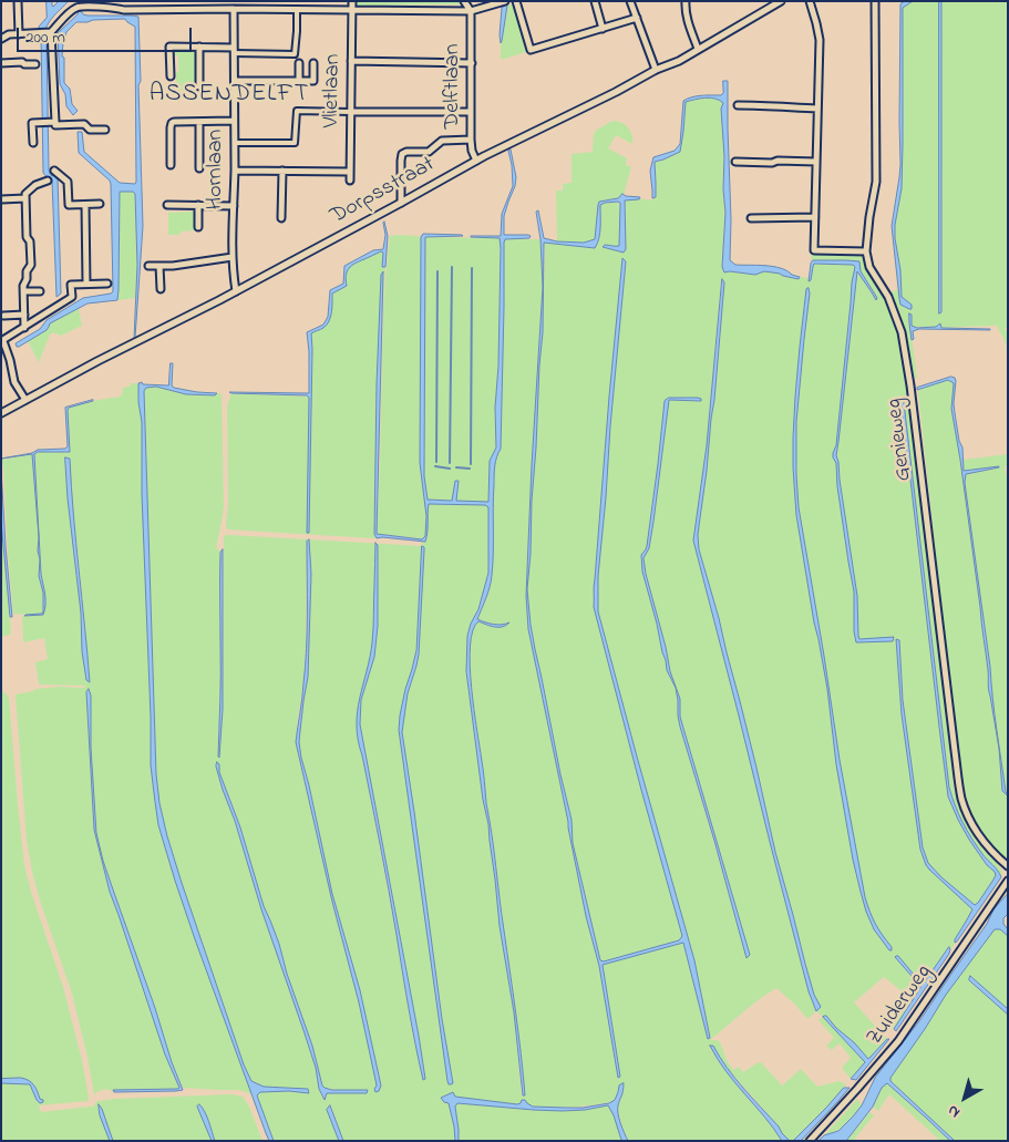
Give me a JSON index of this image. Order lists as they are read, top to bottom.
{
  "streets": {
    "street": [
      "Delftlaan",
      "Vlietlaan",
      "Hornlaan",
      "Dorpsstraat",
      "Genieweg",
      "Zuiderweg"
    ]
  },
  "crossings": [
    ["Delftlaan", "Dorpsstraat"],
    ["Hornlaan", "Dorpsstraat"]
  ],
  "districts": ["ASSENDELFT"],
  "scale_bar": "200 m",
  "north": "bottom left"
}
